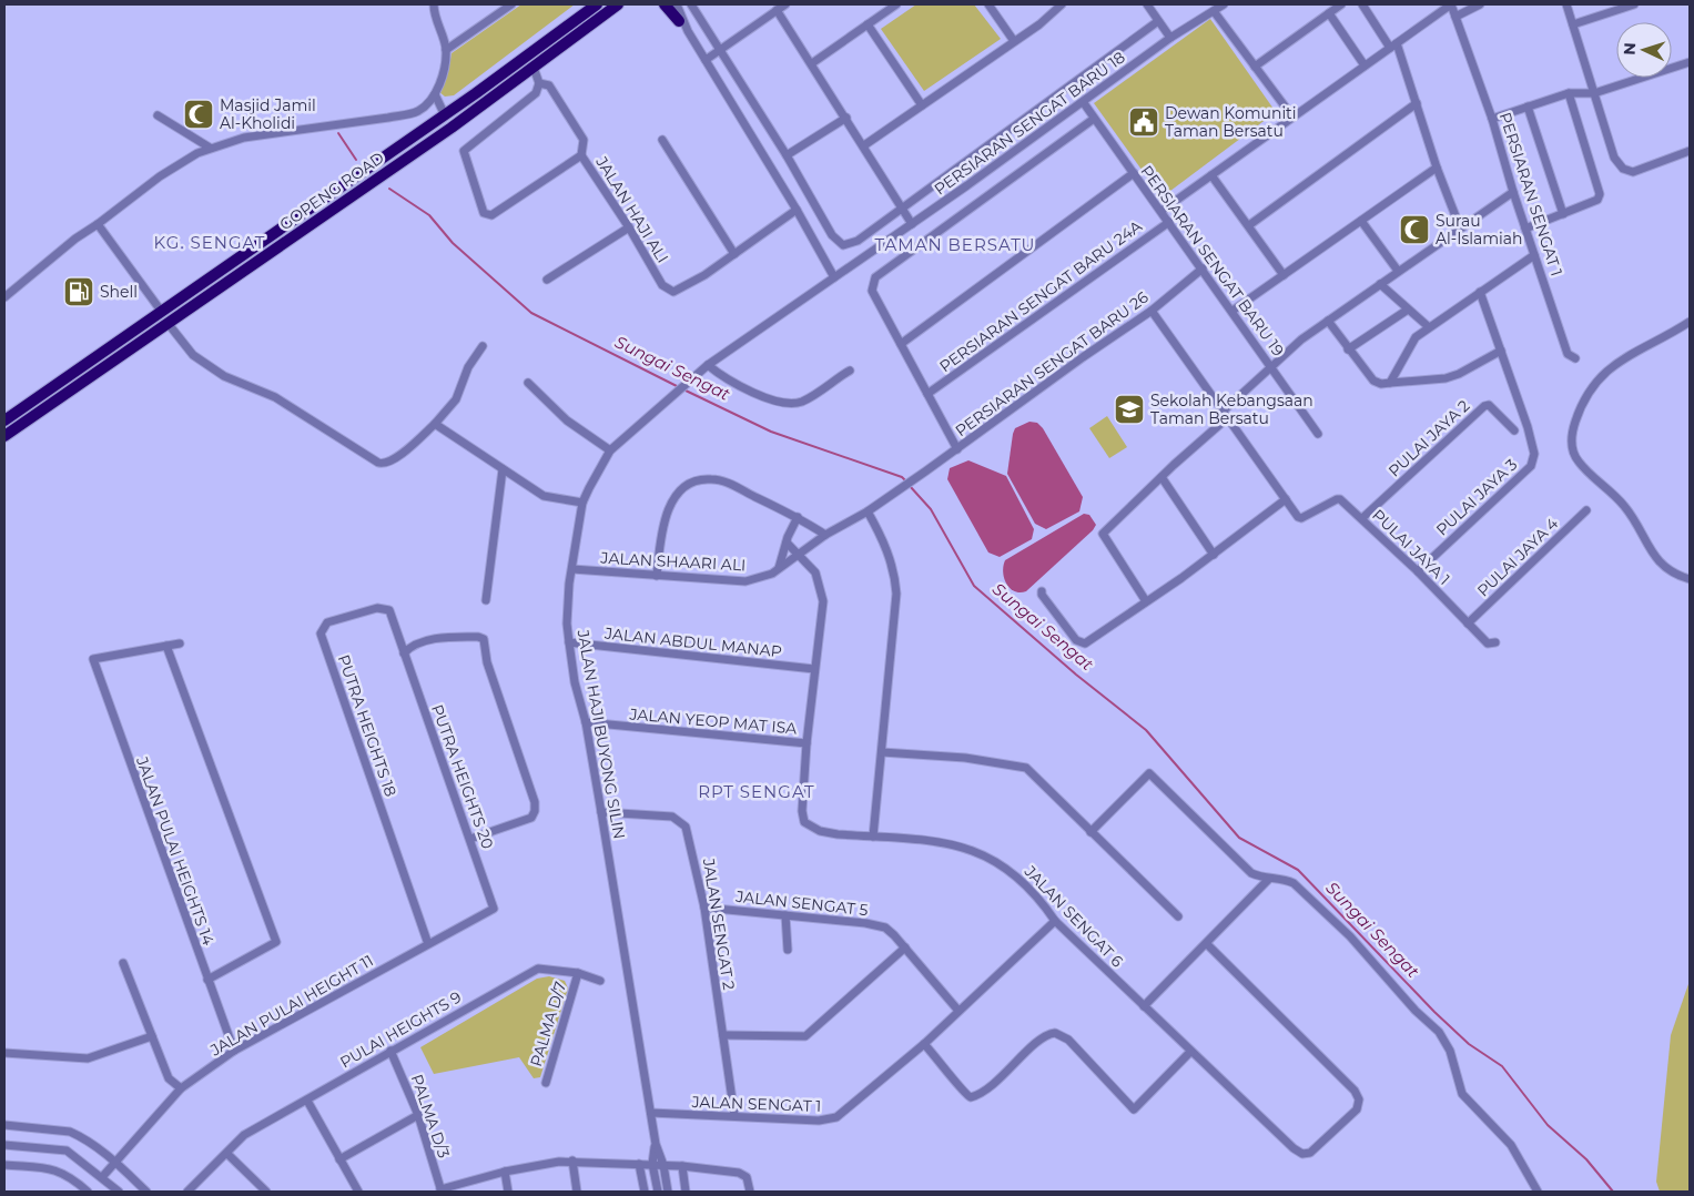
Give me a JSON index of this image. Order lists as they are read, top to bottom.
{
  "streets": {
    "highway": ["GOPENG ROAD"],
    "street": [
      "PERSIARAN SENGAT BARU 18",
      "PERSIARAN SENGAT 1",
      "JALAN HAJI ALI",
      "PERSIARAN SENGAT BARU 19",
      "PERSIARAN SENGAT BARU 24A",
      "PERSIARAN SENGAT BARU 26",
      "PULAI JAYA 2",
      "PULAI JAYA 3",
      "PULAI JAYA 1",
      "PULAI JAYA 4",
      "JALAN SHAARI ALI",
      "JALAN ABDUL MANAP",
      "JALAN YEOP MAT ISA",
      "PUTRA HEIGHTS 18",
      "JALAN HAJI BUYONG SILIN",
      "PUTRA HEIGHTS 20",
      "JALAN PULAI HEIGHTS 14",
      "JALAN SENGAT 5",
      "JALAN SENGAT 6",
      "JALAN SENGAT 2",
      "JALAN PULAI HEIGHT 11",
      "PALMA D/7",
      "PULAI HEIGHTS 9",
      "JALAN SENGAT 1",
      "PALMA D/3"
    ]
  },
  "crossings": [
    ["PERSIARAN SENGAT BARU 18", "PERSIARAN SENGAT BARU 19"],
    ["PERSIARAN SENGAT BARU 18", "JALAN HAJI BUYONG SILIN"],
    ["PERSIARAN SENGAT BARU 19", "PERSIARAN SENGAT BARU 24A"],
    ["PERSIARAN SENGAT BARU 19", "PERSIARAN SENGAT BARU 26"],
    ["PERSIARAN SENGAT BARU 26", "JALAN SHAARI ALI"],
    ["PULAI JAYA 2", "PULAI JAYA 1"],
    ["PULAI JAYA 3", "PULAI JAYA 1"],
    ["PULAI JAYA 1", "PULAI JAYA 4"],
    ["JALAN SHAARI ALI", "JALAN HAJI BUYONG SILIN"],
    ["JALAN ABDUL MANAP", "JALAN HAJI BUYONG SILIN"],
    ["JALAN YEOP MAT ISA", "JALAN HAJI BUYONG SILIN"],
    ["JALAN YEOP MAT ISA", "JALAN SENGAT 6"],
    ["PUTRA HEIGHTS 18", "PUTRA HEIGHTS 20"],
    ["PUTRA HEIGHTS 18", "JALAN PULAI HEIGHT 11"],
    ["JALAN HAJI BUYONG SILIN", "JALAN SENGAT 2"],
    ["JALAN HAJI BUYONG SILIN", "JALAN SENGAT 1"],
    ["PUTRA HEIGHTS 20", "JALAN PULAI HEIGHT 11"],
    ["JALAN PULAI HEIGHTS 14", "JALAN PULAI HEIGHT 11"],
    ["JALAN SENGAT 5", "JALAN SENGAT 2"],
    ["JALAN SENGAT 5", "JALAN SENGAT 1"],
    ["JALAN SENGAT 6", "JALAN SENGAT 1"],
    ["JALAN SENGAT 2", "JALAN SENGAT 1"],
    ["PALMA D/7", "PULAI HEIGHTS 9"],
    ["PULAI HEIGHTS 9", "PALMA D/3"]
  ],
  "districts": ["KG. SENGAT", "TAMAN BERSATU", "RPT SENGAT"],
  "water": ["Sungai Sengat"],
  "places": {
    "mosque": ["Masjid Jamil Al-Kholidi", "Surau Al-Islamiah"],
    "public building": ["Dewan Komuniti Taman Bersatu"],
    "fuel station": ["Shell"],
    "school or university": ["Sekolah Kebangsaan Taman Bersatu"]
  },
  "north": "left"
}
